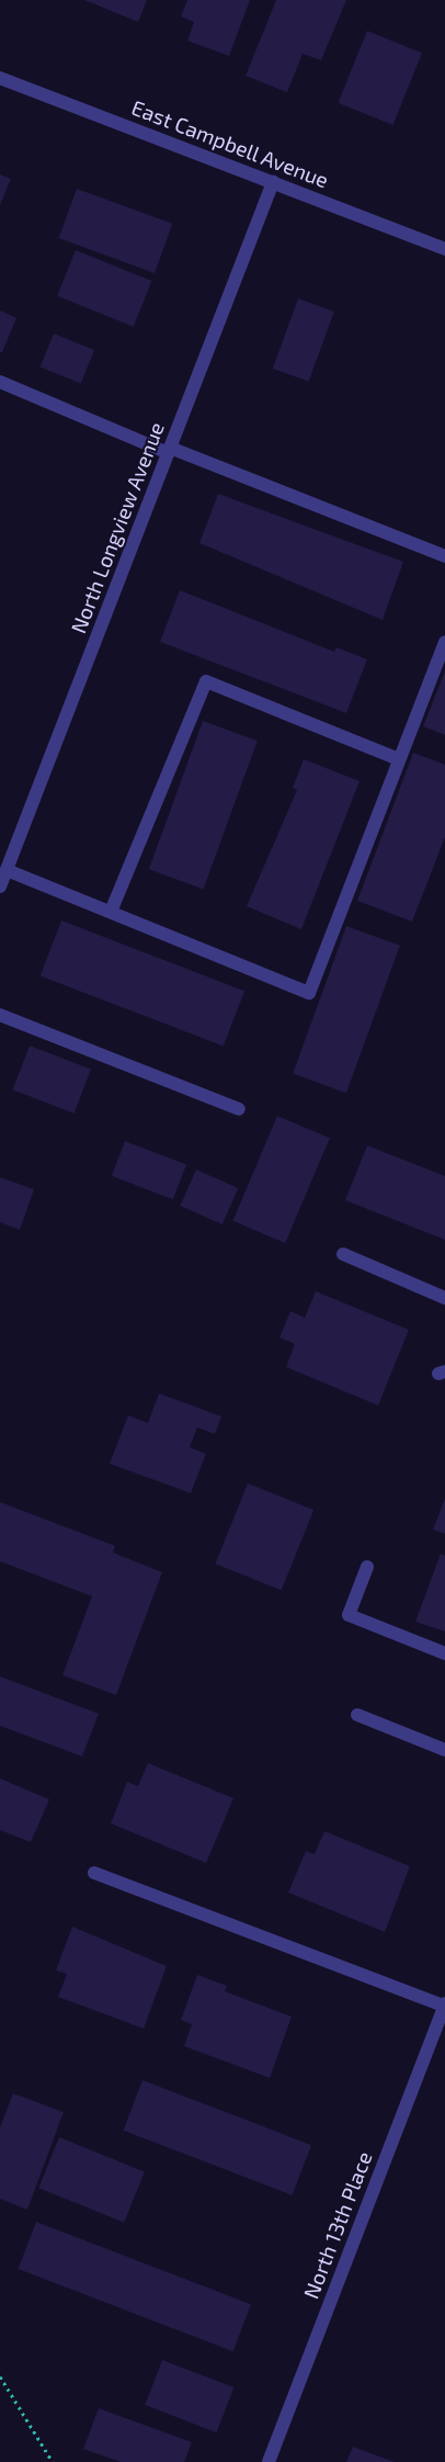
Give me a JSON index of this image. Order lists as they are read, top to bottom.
{
  "streets": {
    "street": ["East Campbell Avenue", "North Longview Avenue", "North 13th Place"]
  },
  "crossings": [
    ["East Campbell Avenue", "North Longview Avenue"]
  ]
}
